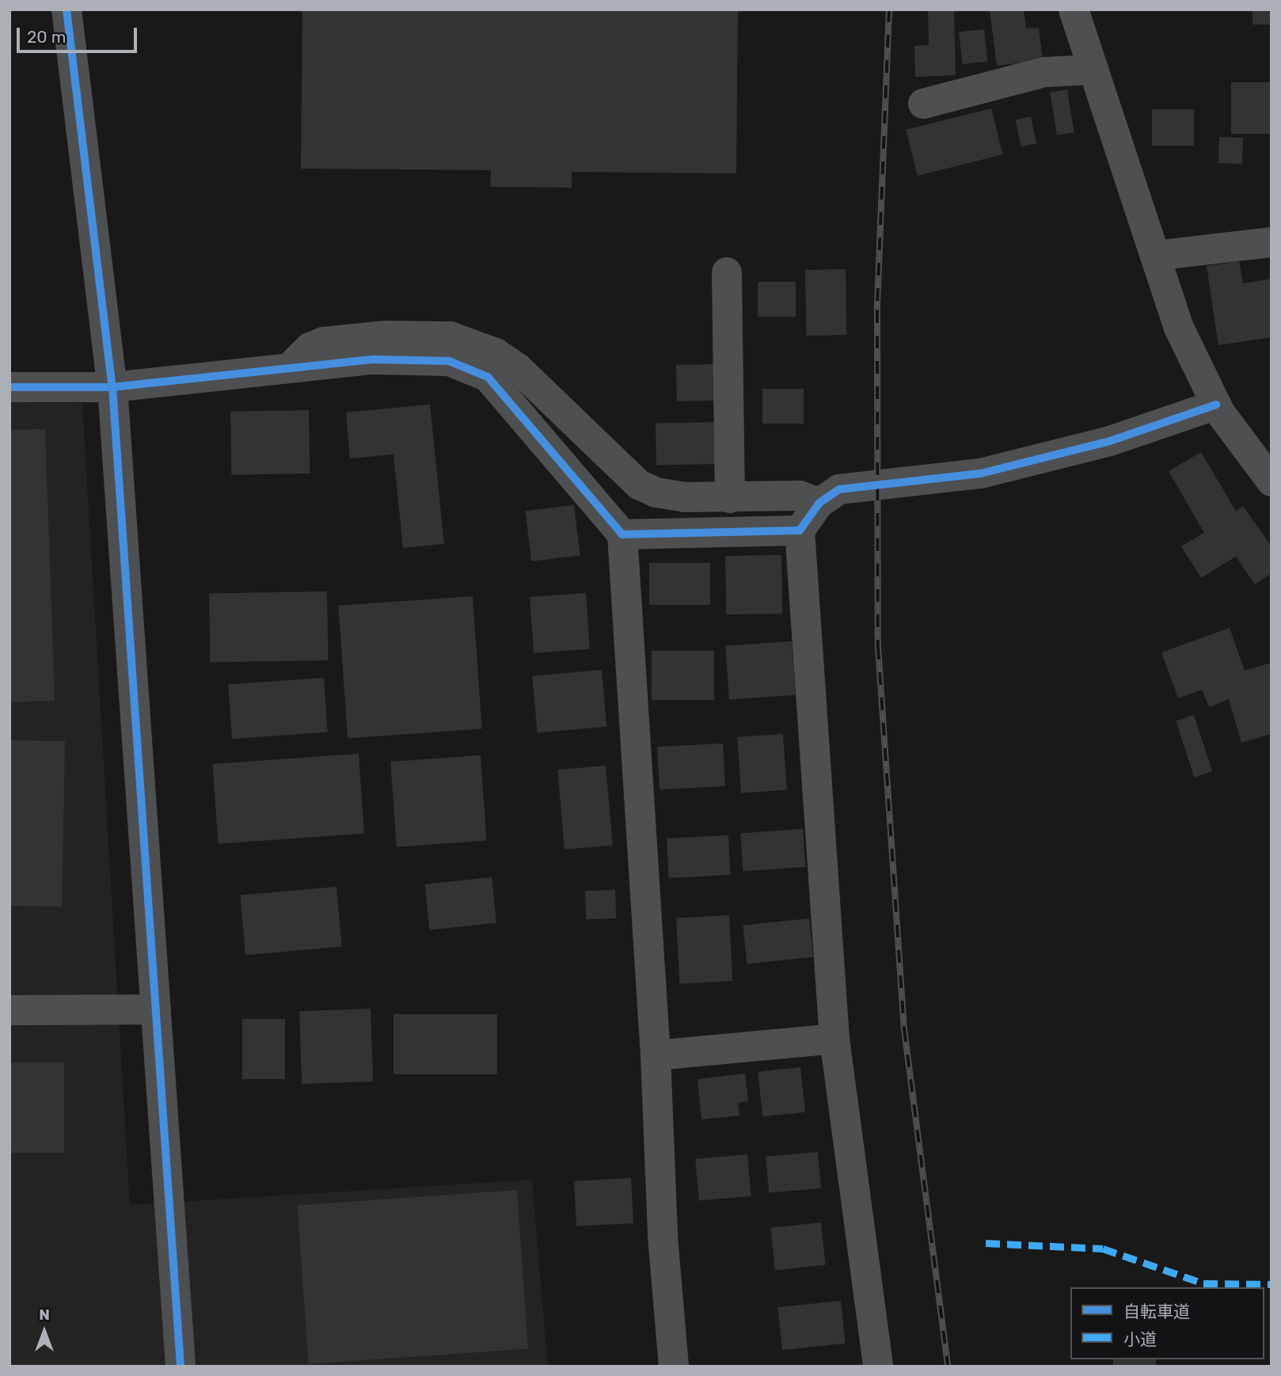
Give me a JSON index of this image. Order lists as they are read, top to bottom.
{
  "legend": ["自転車道", "小道"],
  "scale_bar": "20 m",
  "north": "top"
}
